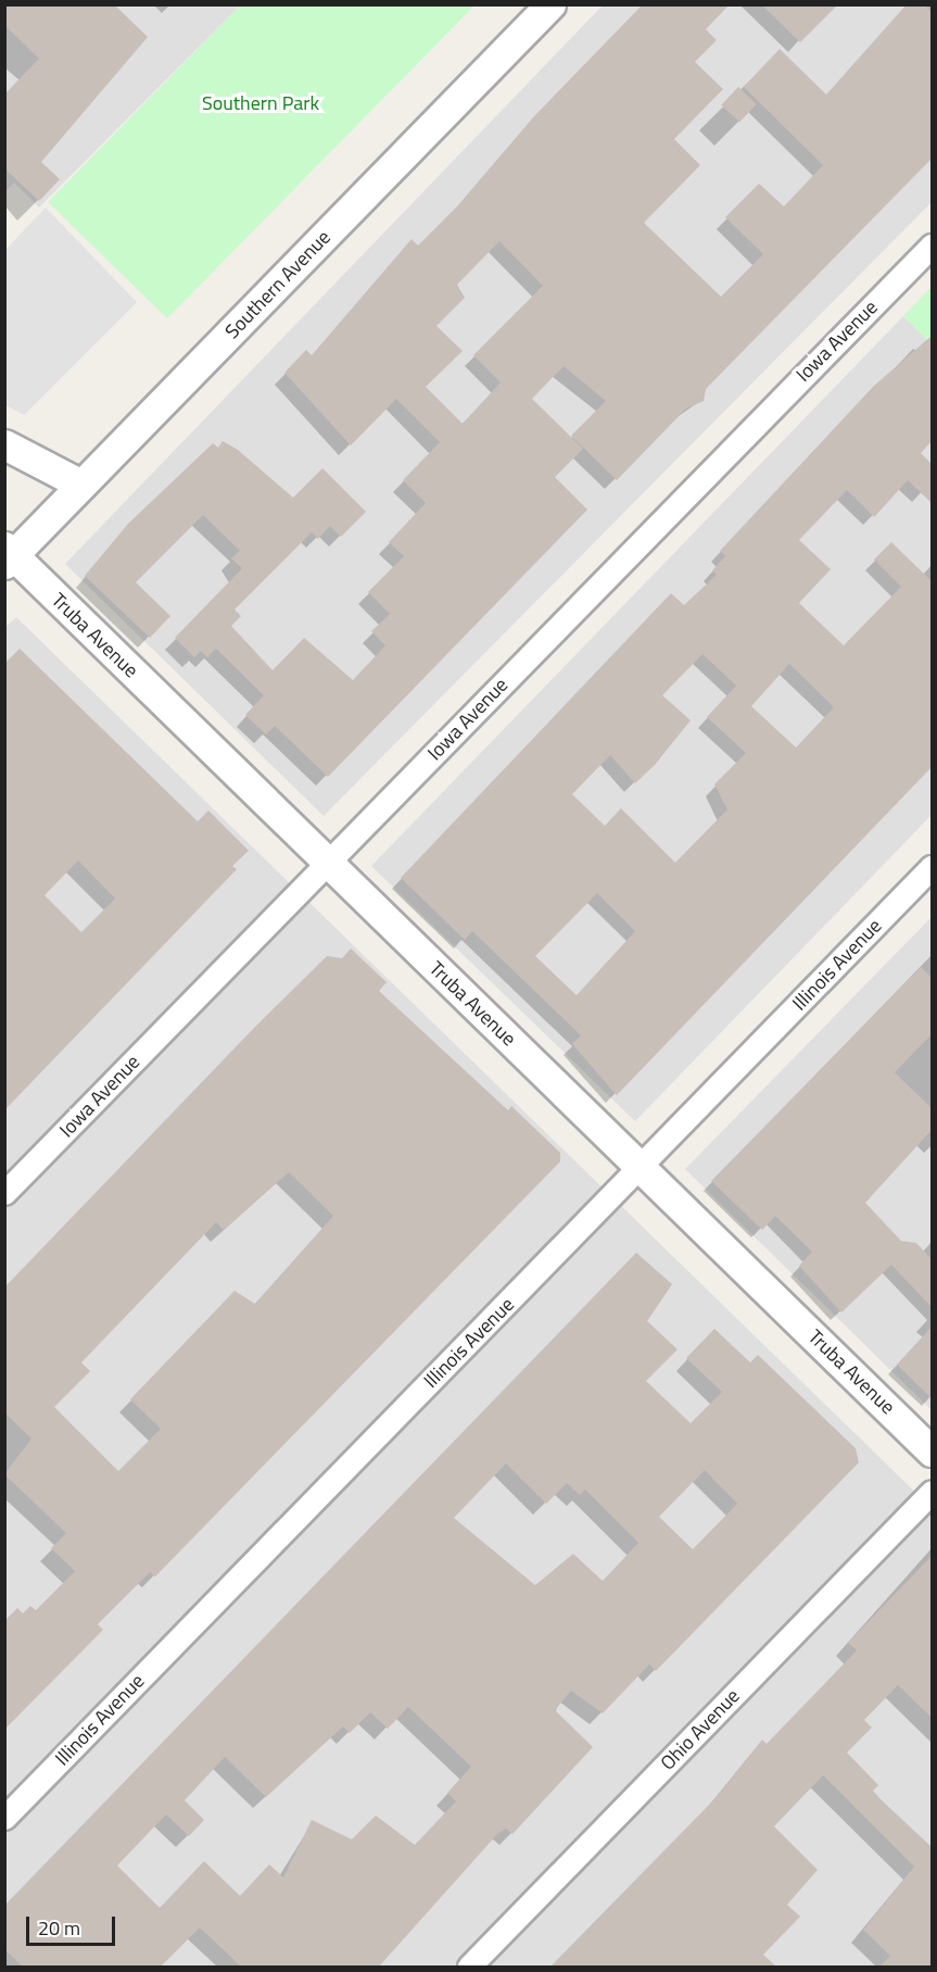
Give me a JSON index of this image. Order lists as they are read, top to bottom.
{
  "streets": {
    "street": [
      "Southern Avenue",
      "Iowa Avenue",
      "Truba Avenue",
      "Illinois Avenue",
      "Ohio Avenue"
    ]
  },
  "crossings": [
    ["Southern Avenue", "Truba Avenue"],
    ["Iowa Avenue", "Truba Avenue"],
    ["Truba Avenue", "Illinois Avenue"]
  ],
  "parks": ["Southern Park"],
  "scale_bar": "20 m"
}
